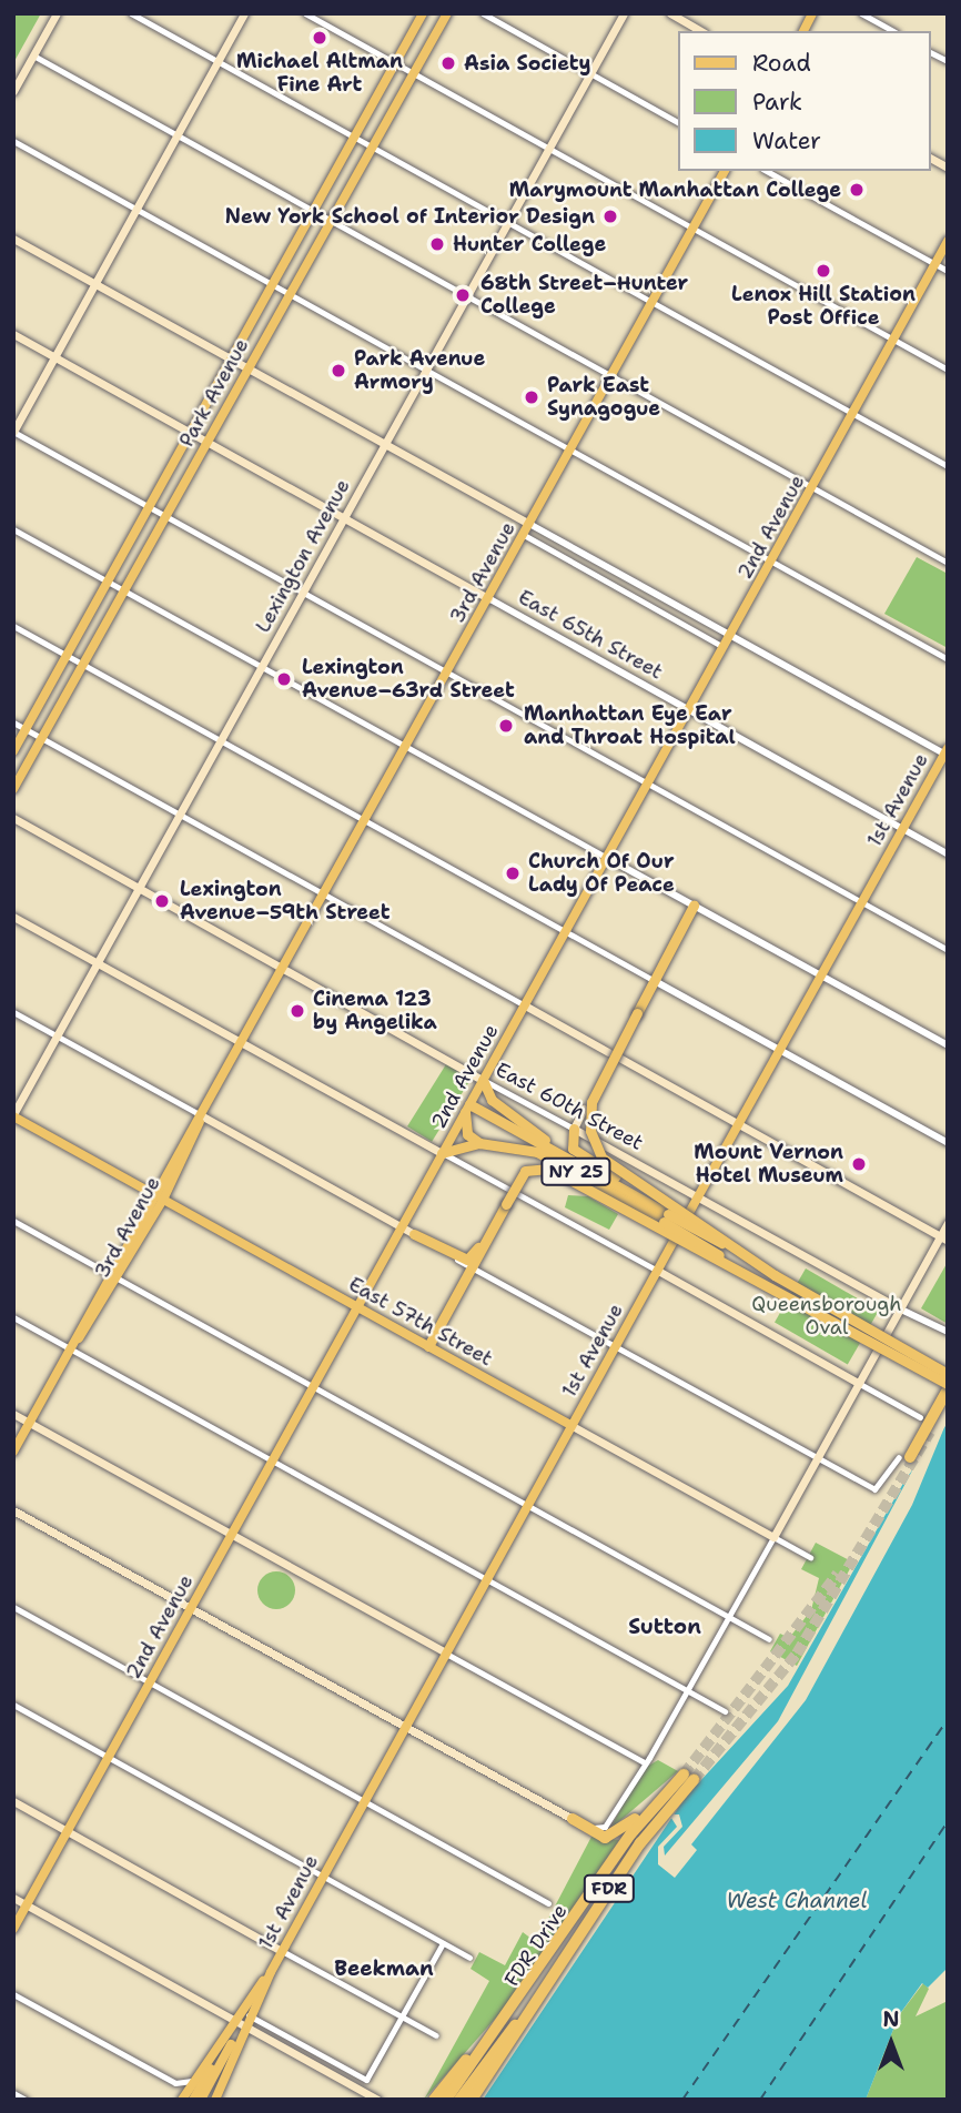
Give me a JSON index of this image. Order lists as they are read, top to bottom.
{
  "streets": {
    "highway": ["NY 25", "FDR", "FDR Drive"],
    "main road": [
      "Park Avenue",
      "2nd Avenue",
      "Lexington Avenue",
      "3rd Avenue",
      "East 65th Street",
      "1st Avenue",
      "East 60th Street",
      "East 57th Street"
    ]
  },
  "crossings": [
    ["Park Avenue", "East 65th Street"],
    ["2nd Avenue", "East 65th Street"],
    ["2nd Avenue", "East 60th Street"],
    ["2nd Avenue", "NY 25"],
    ["2nd Avenue", "East 57th Street"],
    ["Lexington Avenue", "East 65th Street"],
    ["Lexington Avenue", "East 60th Street"],
    ["Lexington Avenue", "East 57th Street"],
    ["3rd Avenue", "East 65th Street"],
    ["3rd Avenue", "East 60th Street"],
    ["3rd Avenue", "East 57th Street"],
    ["East 65th Street", "1st Avenue"],
    ["1st Avenue", "East 60th Street"],
    ["1st Avenue", "East 57th Street"],
    ["East 60th Street", "NY 25"]
  ],
  "districts": ["Sutton", "Beekman"],
  "water": ["West Channel"],
  "parks": ["Queensborough Oval"],
  "places": [
    "Michael Altman Fine Art",
    "Asia Society",
    "Marymount Manhattan College",
    "New York School of Interior Design",
    "Hunter College",
    "Lenox Hill Station Post Office",
    "68th Street–Hunter College",
    "Park Avenue Armory",
    "Park East Synagogue",
    "Lexington Avenue–63rd Street",
    "Manhattan Eye Ear and Throat Hospital",
    "Church Of Our Lady Of Peace",
    "Lexington Avenue–59th Street",
    "Cinema 123 by Angelika",
    "Mount Vernon Hotel Museum"
  ],
  "legend": ["Road", "Park", "Water"],
  "north": "top"
}
